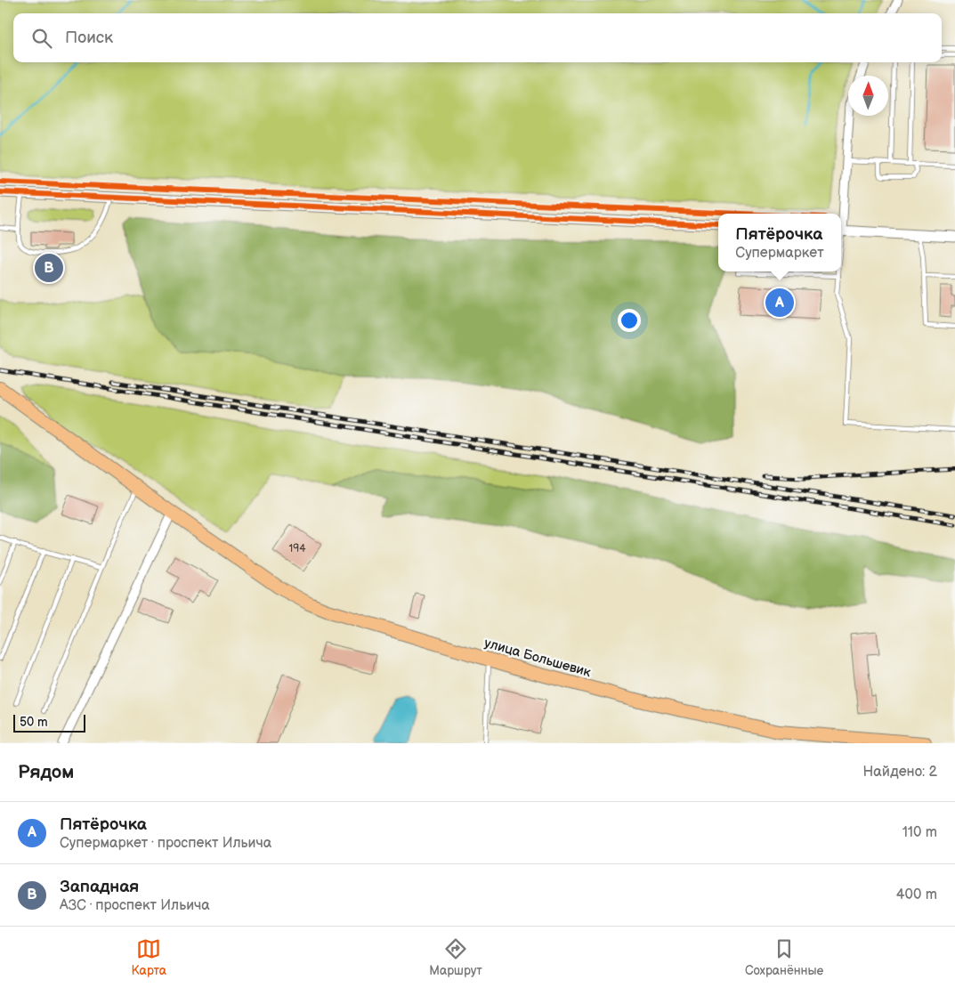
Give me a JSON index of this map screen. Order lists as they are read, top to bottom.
{
  "streets": {
    "main road": ["улица Большевик"]
  },
  "house_numbers": ["194"],
  "scale_bar": "50 m",
  "north": "top",
  "page": {
    "search": "Поиск",
    "popup": ["Пятёрочка", "Супермаркет"],
    "pins": ["B", "A"],
    "scale": "50 m",
    "heading": ["Рядом", "Найдено: 2"],
    "list": [
      {
        "mark": "A",
        "name": "Пятёрочка",
        "note": "Супермаркет · проспект Ильича",
        "value": "110 m"
      },
      {
        "mark": "B",
        "name": "Западная",
        "note": "АЗС · проспект Ильича",
        "value": "400 m"
      }
    ],
    "nav": ["Карта", "Маршрут", "Сохранённые"]
  }
}
